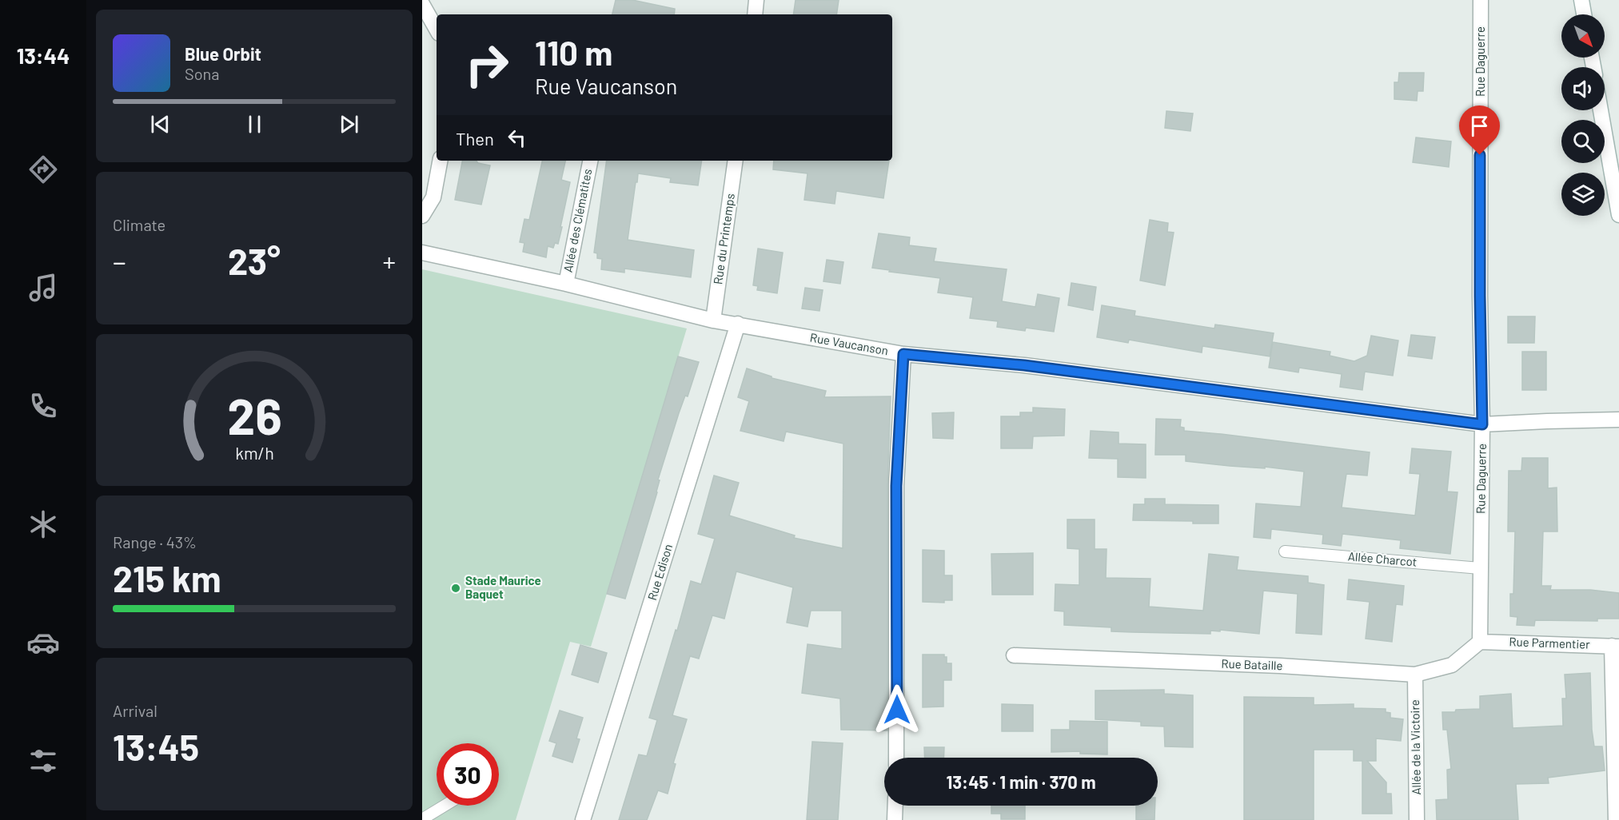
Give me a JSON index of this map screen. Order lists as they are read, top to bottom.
{
  "streets": {
    "street": [
      "Rue Daguerre",
      "Allée des Clématites",
      "Rue du Printemps",
      "Rue Vaucanson",
      "Rue Edison",
      "Rue Parmentier",
      "Rue Bataille",
      "Allée de la Victoire"
    ],
    "lane": ["Allée Charcot"]
  },
  "crossings": [
    ["Rue Daguerre", "Rue Vaucanson"],
    ["Rue Daguerre", "Allée Charcot"],
    ["Rue Daguerre", "Rue Parmentier"],
    ["Rue Daguerre", "Rue Bataille"],
    ["Allée des Clématites", "Rue Vaucanson"],
    ["Rue du Printemps", "Rue Vaucanson"],
    ["Rue Vaucanson", "Rue Edison"],
    ["Rue Parmentier", "Rue Bataille"],
    ["Rue Bataille", "Allée de la Victoire"]
  ],
  "places": ["Stade Maurice Baquet"],
  "north": "bottom right",
  "page": {
    "tabs": "13:44",
    "turn": ["110 m", "Rue Vaucanson"],
    "song": ["Blue Orbit", "Sona"],
    "then": "Then",
    "tile": [
      "Climate",
      ["Range · 43%", "215 km"],
      ["Arrival", "13:45"]
    ],
    "heat": ["−", "23°", "+"],
    "limit": "30",
    "trip": "13:45 · 1 min · 370 m",
    "gauge": ["26", "km/h"]
  }
}
